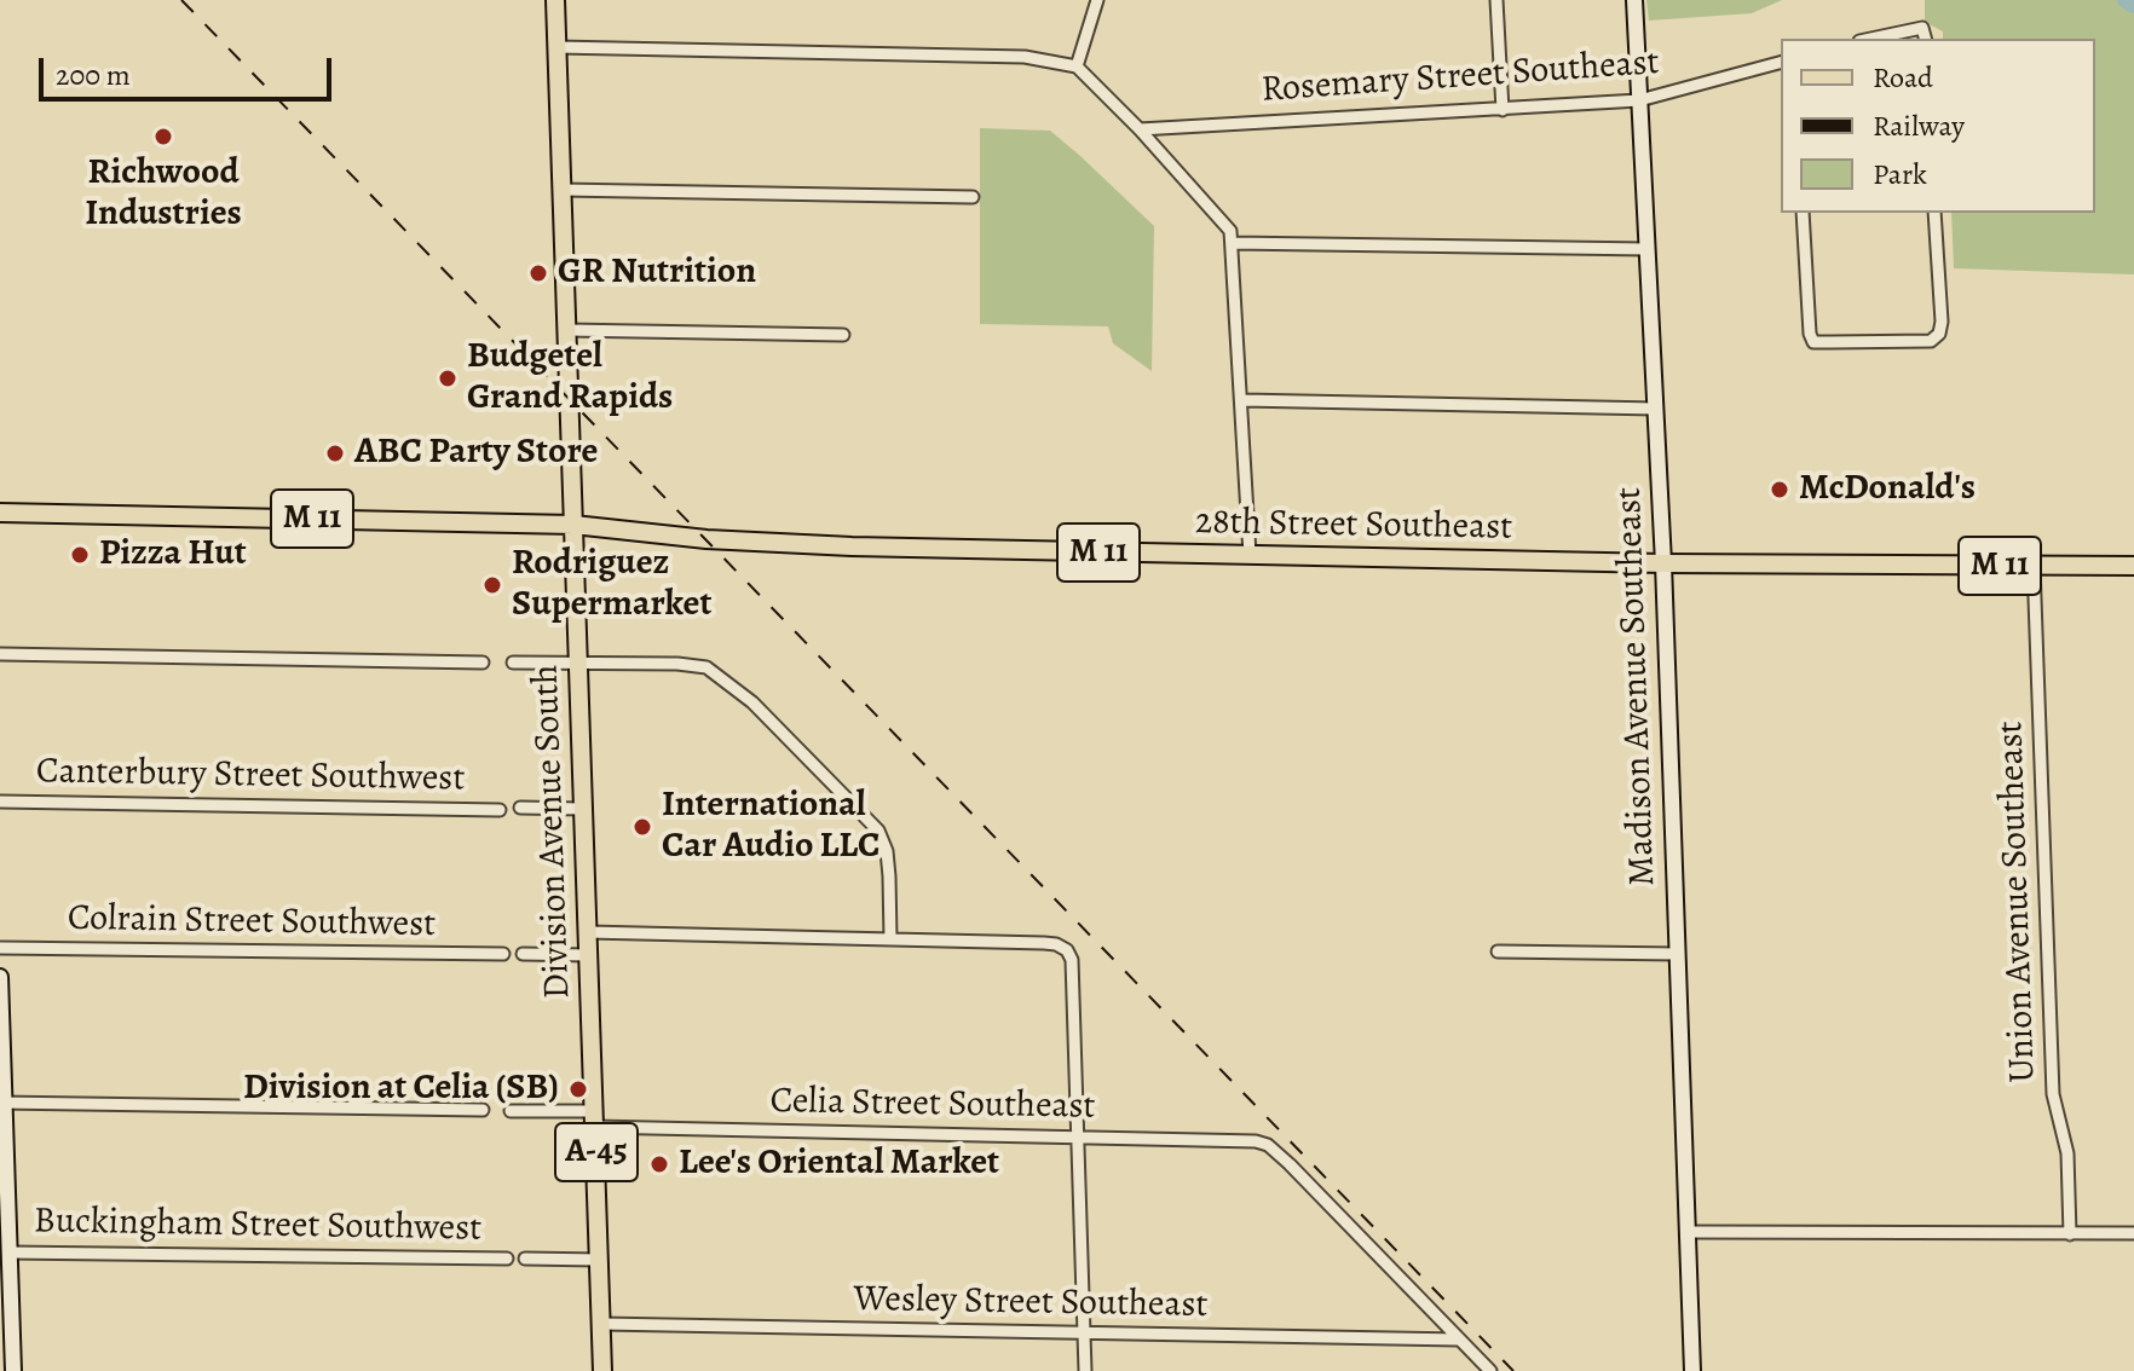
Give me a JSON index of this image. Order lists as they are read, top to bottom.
{
  "streets": {
    "main road": [
      "M 11",
      "28th Street Southeast",
      "Division Avenue South",
      "A-45"
    ],
    "street": [
      "Rosemary Street Southeast",
      "Madison Avenue Southeast",
      "Canterbury Street Southwest",
      "Union Avenue Southeast",
      "Colrain Street Southwest",
      "Celia Street Southeast",
      "Buckingham Street Southwest",
      "Wesley Street Southeast"
    ]
  },
  "crossings": [
    ["Rosemary Street Southeast", "Madison Avenue Southeast"],
    ["M 11", "28th Street Southeast"],
    ["M 11", "Division Avenue South"],
    ["28th Street Southeast", "Madison Avenue Southeast"],
    ["28th Street Southeast", "Division Avenue South"],
    ["28th Street Southeast", "Union Avenue Southeast"],
    ["Division Avenue South", "Celia Street Southeast"],
    ["Division Avenue South", "Buckingham Street Southwest"],
    ["Division Avenue South", "Wesley Street Southeast"],
    ["Celia Street Southeast", "Wesley Street Southeast"]
  ],
  "places": [
    "Richwood Industries",
    "GR Nutrition",
    "Budgetel Grand Rapids",
    "ABC Party Store",
    "McDonald's",
    "Pizza Hut",
    "Rodriguez Supermarket",
    "International Car Audio LLC",
    "Division at Celia (SB)",
    "Lee's Oriental Market"
  ],
  "legend": ["Road", "Railway", "Park"],
  "scale_bar": "200 m"
}
